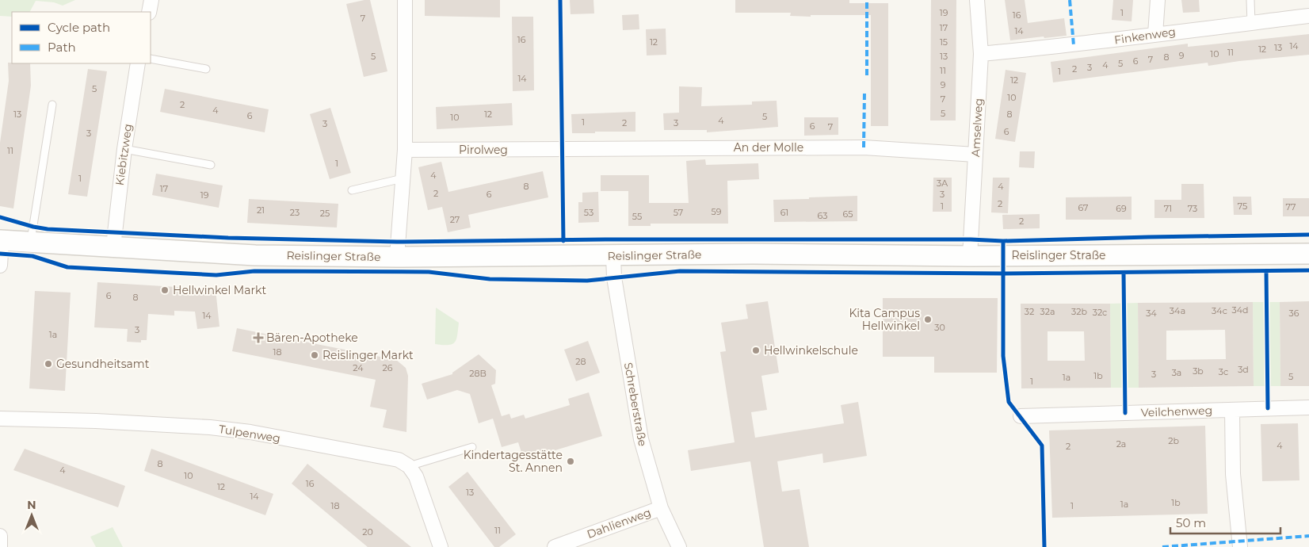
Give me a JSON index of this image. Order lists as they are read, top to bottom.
{
  "streets": {
    "street": [
      "Finkenweg",
      "Amselweg",
      "An der Molle",
      "Pirolweg",
      "Kiebitzweg",
      "Reislinger Straße",
      "Schreberstraße",
      "Veilchenweg",
      "Tulpenweg",
      "Dahlienweg"
    ]
  },
  "crossings": [
    ["Finkenweg", "Amselweg"],
    ["Amselweg", "An der Molle"],
    ["Amselweg", "Reislinger Straße"],
    ["An der Molle", "Pirolweg"],
    ["Kiebitzweg", "Reislinger Straße"],
    ["Reislinger Straße", "Schreberstraße"],
    ["Schreberstraße", "Dahlienweg"]
  ],
  "places": {
    "other": [
      "Hellwinkel Markt",
      "Kita Campus Hellwinkel",
      "Hellwinkelschule",
      "Reislinger Markt",
      "Gesundheitsamt",
      "Kindertagesstätte St. Annen"
    ],
    "health": ["Bären-Apotheke"]
  },
  "house_numbers": [
    "19",
    "1",
    "16",
    "7",
    "17",
    "14",
    "16",
    "12",
    "15",
    "14",
    "13",
    "12",
    "11",
    "10",
    "9",
    "5",
    "13",
    "8",
    "7",
    "6",
    "5",
    "4",
    "3",
    "2",
    "11",
    "1",
    "14",
    "12",
    "9",
    "5",
    "10",
    "7",
    "2",
    "4",
    "5",
    "13",
    "12",
    "8",
    "6",
    "5",
    "10",
    "4",
    "1",
    "2",
    "3",
    "3",
    "6",
    "7",
    "6",
    "3",
    "11",
    "1",
    "4",
    "1",
    "3A",
    "8",
    "4",
    "17",
    "2",
    "6",
    "3",
    "19",
    "2",
    "1",
    "75",
    "77",
    "67",
    "69",
    "71",
    "73",
    "21",
    "59",
    "23",
    "53",
    "57",
    "61",
    "25",
    "65",
    "63",
    "55",
    "27",
    "2",
    "6",
    "8",
    "34d",
    "34a",
    "34c",
    "32",
    "32a",
    "32b",
    "32c",
    "34",
    "36",
    "14",
    "30",
    "3",
    "1a",
    "18",
    "28",
    "24",
    "26",
    "3d",
    "3b",
    "3c",
    "3a",
    "28B",
    "3",
    "1b",
    "5",
    "1a",
    "1",
    "2b",
    "2a",
    "4",
    "2",
    "8",
    "4",
    "10",
    "16",
    "12",
    "13",
    "14",
    "1b",
    "1a",
    "18",
    "1",
    "11",
    "20"
  ],
  "legend": ["Cycle path", "Path"],
  "scale_bar": "50 m",
  "north": "top"
}
